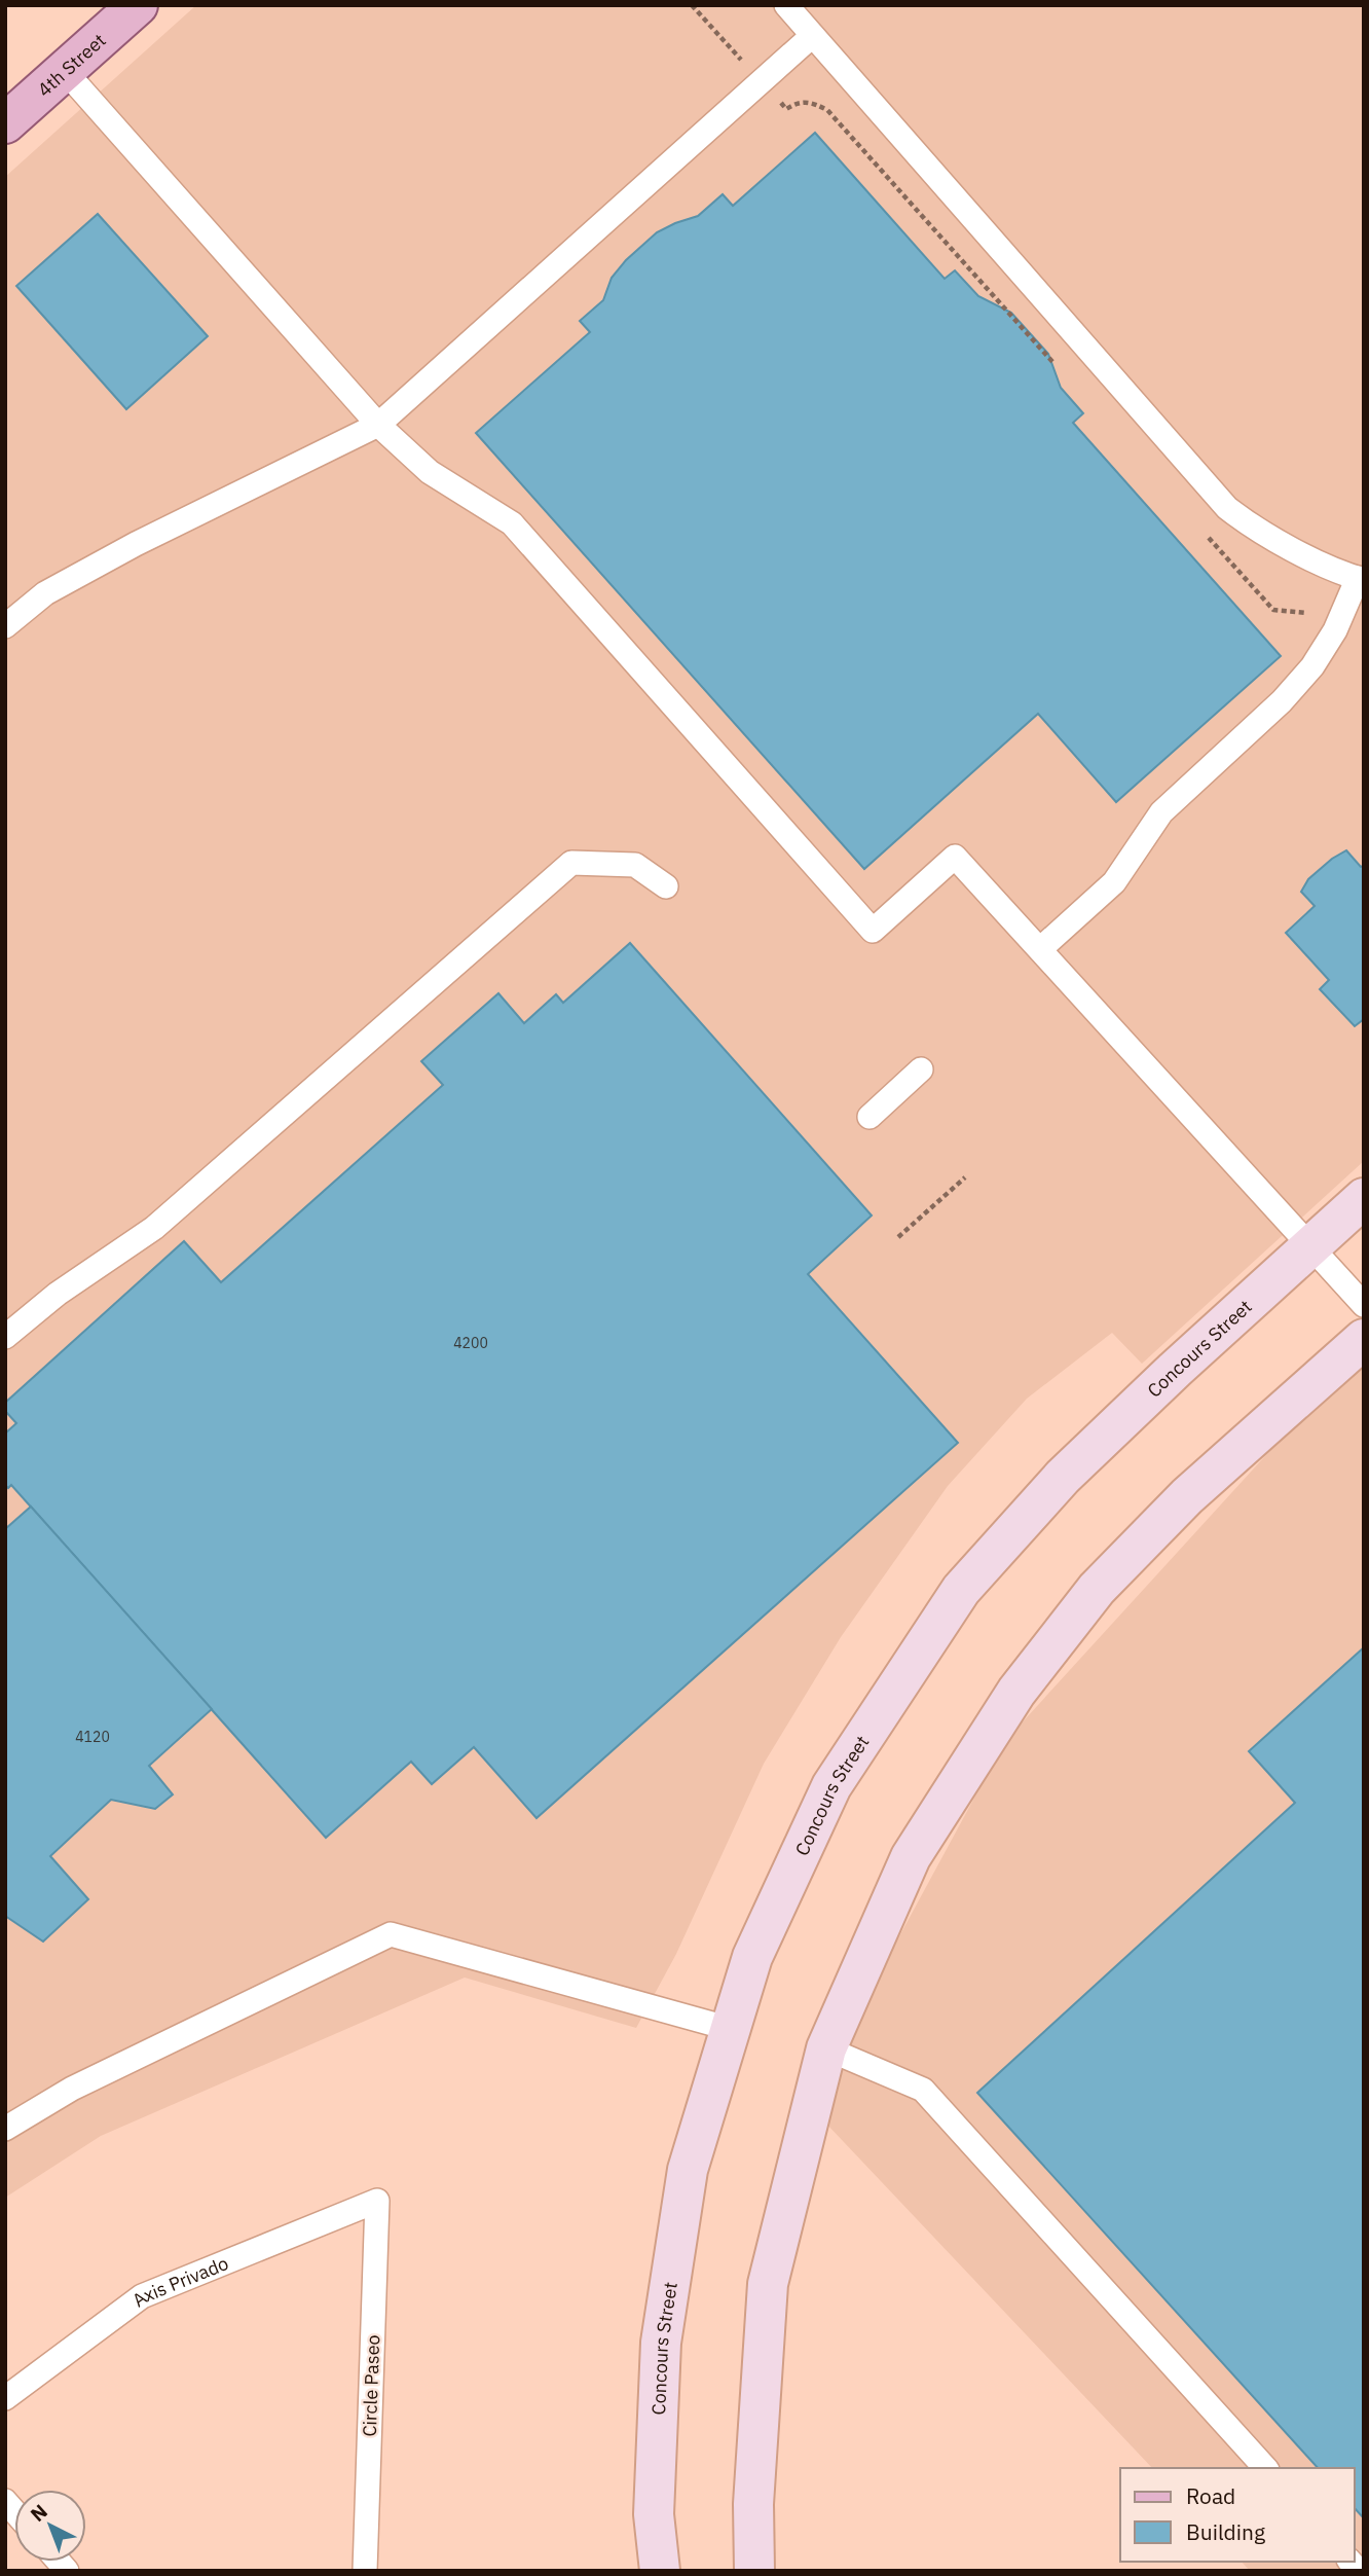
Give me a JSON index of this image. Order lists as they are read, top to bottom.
{
  "streets": {
    "main road": ["4th Street"],
    "street": ["Concours Street"],
    "lane": ["Axis Privado", "Circle Paseo"]
  },
  "crossings": [
    ["Axis Privado", "Circle Paseo"]
  ],
  "house_numbers": ["4200", "4120"],
  "legend": ["Road", "Building"],
  "north": "top left"
}
